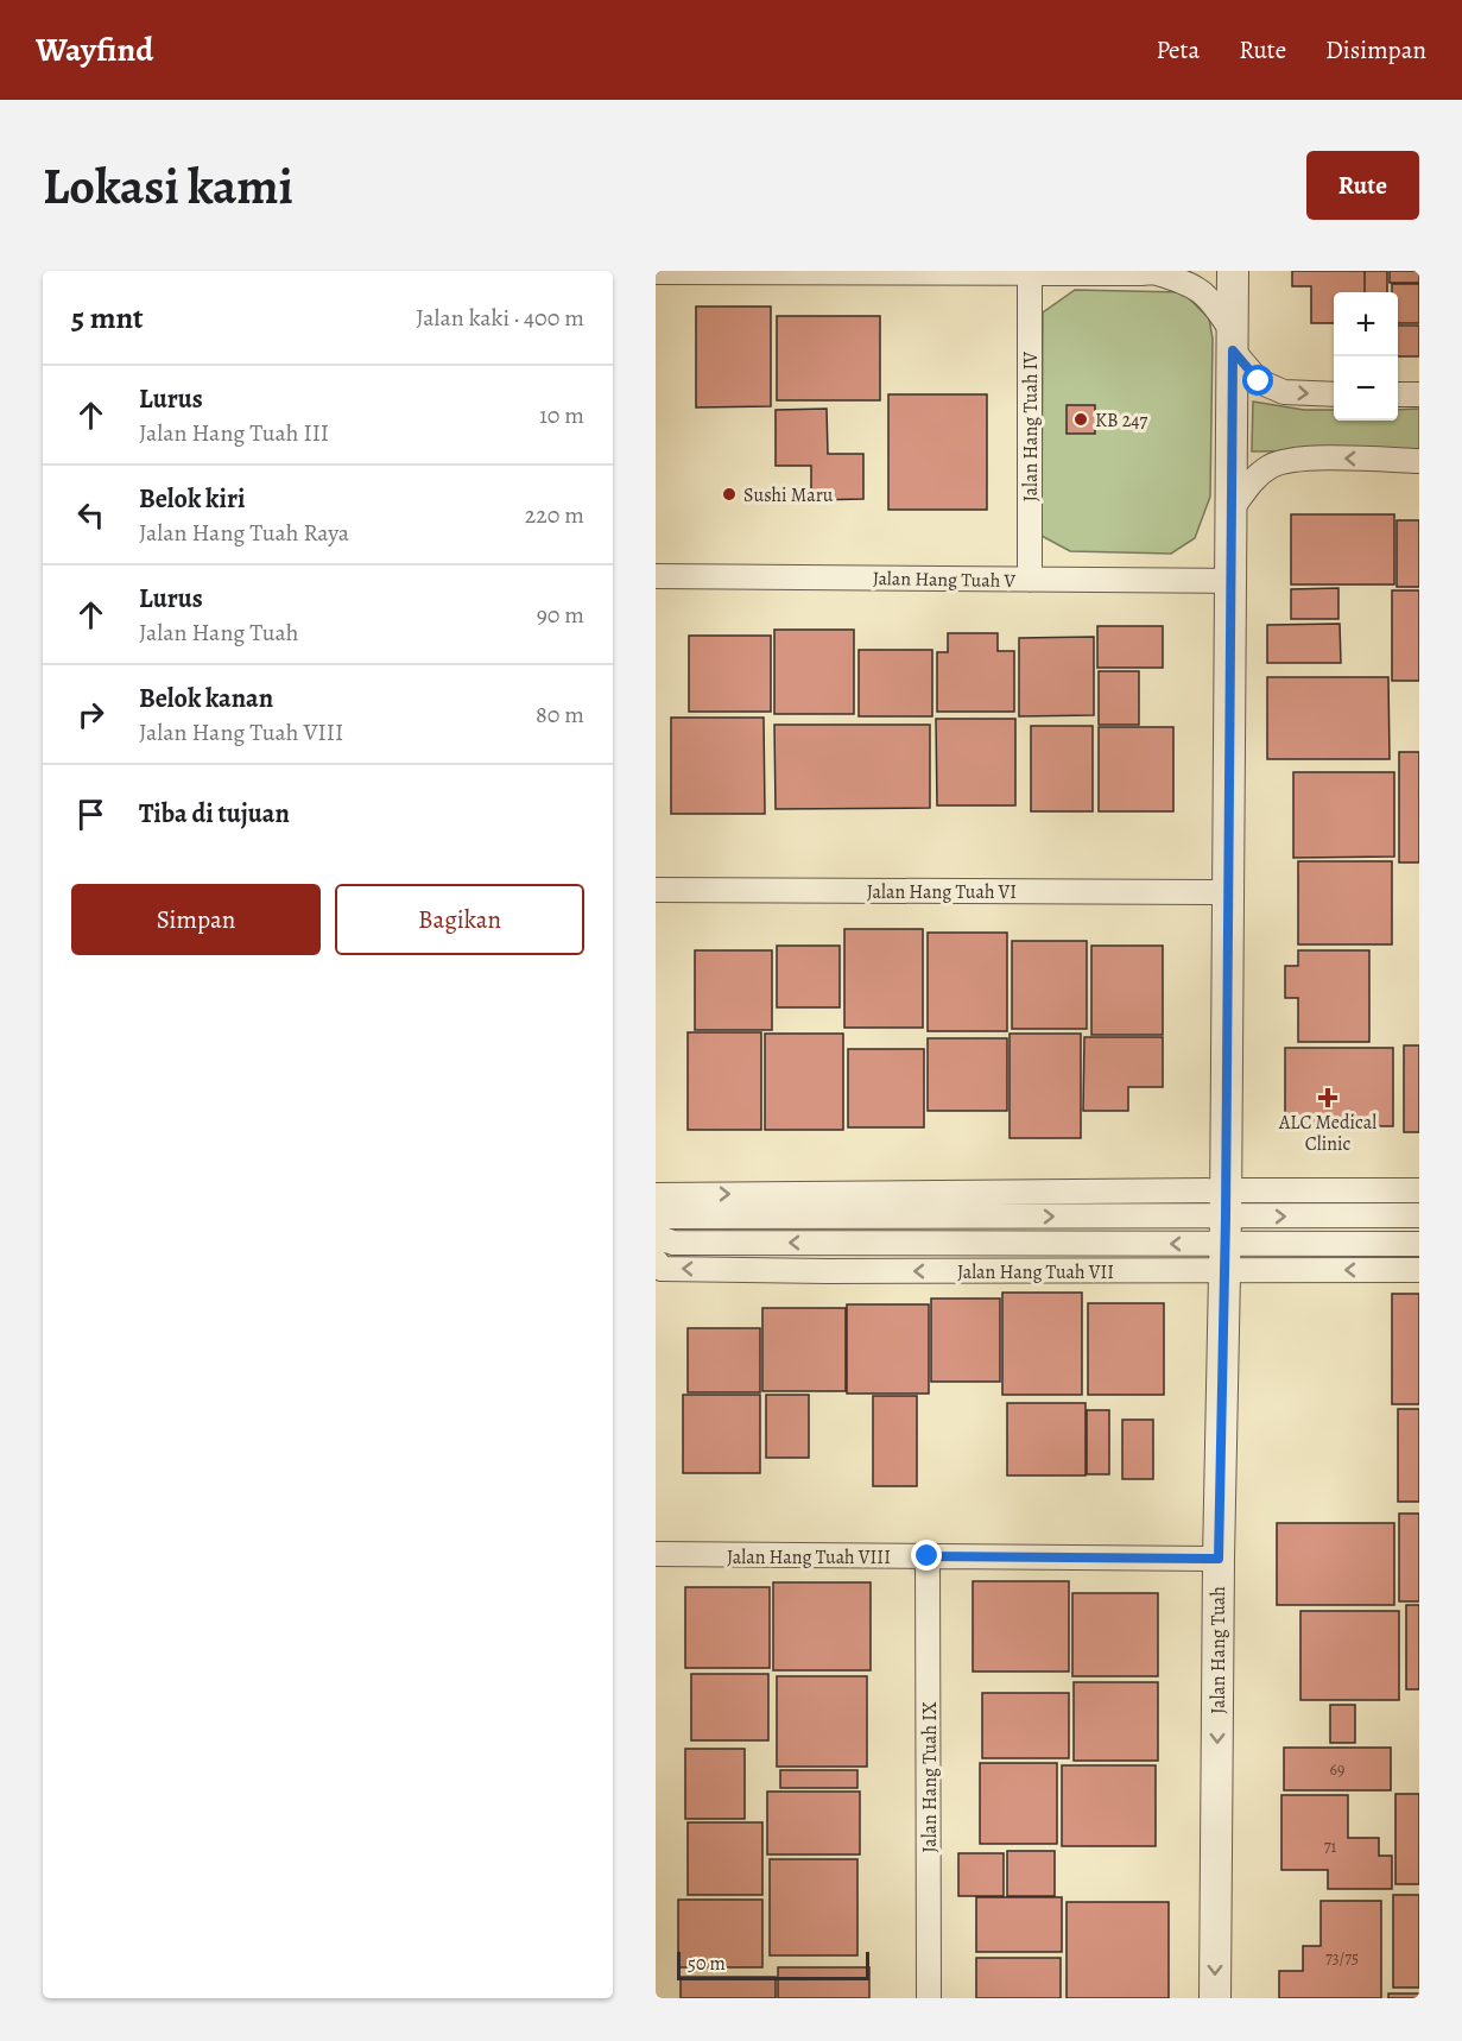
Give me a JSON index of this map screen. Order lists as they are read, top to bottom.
{
  "streets": {
    "street": [
      "Jalan Hang Tuah IV",
      "Jalan Hang Tuah V",
      "Jalan Hang Tuah VI",
      "Jalan Hang Tuah VII",
      "Jalan Hang Tuah VIII",
      "Jalan Hang Tuah",
      "Jalan Hang Tuah IX"
    ]
  },
  "crossings": [
    ["Jalan Hang Tuah IV", "Jalan Hang Tuah V"],
    ["Jalan Hang Tuah V", "Jalan Hang Tuah"],
    ["Jalan Hang Tuah VI", "Jalan Hang Tuah"],
    ["Jalan Hang Tuah VII", "Jalan Hang Tuah"],
    ["Jalan Hang Tuah VIII", "Jalan Hang Tuah"],
    ["Jalan Hang Tuah VIII", "Jalan Hang Tuah IX"]
  ],
  "places": {
    "other": ["KB 247", "Sushi Maru"],
    "health": ["ALC Medical Clinic"]
  },
  "house_numbers": ["69", "71", "73/75"],
  "scale_bar": "50 m",
  "page": {
    "header": "Wayfind",
    "nav": ["Peta", "Rute", "Disimpan"],
    "buttons": [
      "Rute",
      ["Simpan", "Bagikan"]
    ],
    "title": "Lokasi kami",
    "heading": ["5 mnt", "Jalan kaki · 400 m"],
    "map_buttons": ["+", "−"],
    "list": [
      ["Lurus", "Jalan Hang Tuah III", "10 m"],
      ["Belok kiri", "Jalan Hang Tuah Raya", "220 m"],
      ["Lurus", "Jalan Hang Tuah", "90 m"],
      ["Belok kanan", "Jalan Hang Tuah VIII", "80 m"],
      "Tiba di tujuan"
    ],
    "scale": "50 m"
  }
}
